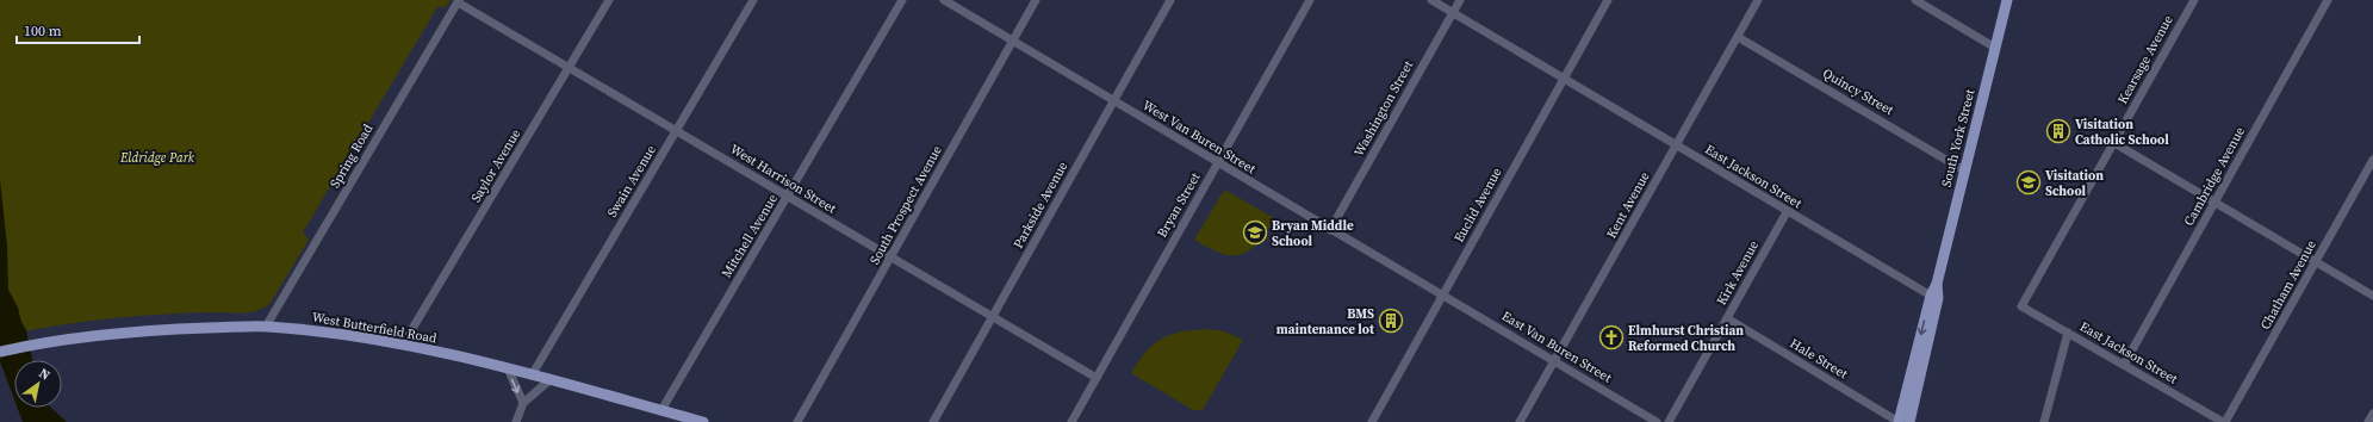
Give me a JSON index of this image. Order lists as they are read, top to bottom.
{
  "streets": {
    "main road": ["South York Street", "West Butterfield Road"],
    "street": [
      "Kearsage Avenue",
      "Quincy Street",
      "Washington Street",
      "West Van Buren Street",
      "Spring Road",
      "Saylor Avenue",
      "East Jackson Street",
      "Cambridge Avenue",
      "West Harrison Street",
      "Swain Avenue",
      "South Prospect Avenue",
      "Parkside Avenue",
      "Bryan Street",
      "Euclid Avenue",
      "Kent Avenue",
      "Mitchell Avenue",
      "Kirk Avenue",
      "Chatham Avenue",
      "East Van Buren Street",
      "Hale Street"
    ]
  },
  "crossings": [
    ["Kearsage Avenue", "East Jackson Street"],
    ["Quincy Street", "South York Street"],
    ["Quincy Street", "Kent Avenue"],
    ["Washington Street", "West Van Buren Street"],
    ["Washington Street", "East Jackson Street"],
    ["West Van Buren Street", "South Prospect Avenue"],
    ["West Van Buren Street", "Parkside Avenue"],
    ["West Van Buren Street", "Bryan Street"],
    ["West Van Buren Street", "Euclid Avenue"],
    ["West Van Buren Street", "East Van Buren Street"],
    ["South York Street", "East Jackson Street"],
    ["South York Street", "Hale Street"],
    ["Spring Road", "West Harrison Street"],
    ["Spring Road", "West Butterfield Road"],
    ["Saylor Avenue", "West Harrison Street"],
    ["Saylor Avenue", "West Butterfield Road"],
    ["East Jackson Street", "Cambridge Avenue"],
    ["East Jackson Street", "Euclid Avenue"],
    ["East Jackson Street", "Kent Avenue"],
    ["East Jackson Street", "Kirk Avenue"],
    ["East Jackson Street", "Chatham Avenue"],
    ["West Harrison Street", "Swain Avenue"],
    ["West Harrison Street", "South Prospect Avenue"],
    ["West Harrison Street", "Parkside Avenue"],
    ["West Harrison Street", "Bryan Street"],
    ["West Harrison Street", "Mitchell Avenue"],
    ["Swain Avenue", "West Butterfield Road"],
    ["Euclid Avenue", "East Van Buren Street"],
    ["Kent Avenue", "East Van Buren Street"],
    ["Mitchell Avenue", "West Butterfield Road"],
    ["Kirk Avenue", "Hale Street"]
  ],
  "parks": ["Eldridge Park"],
  "places": {
    "building": ["Visitation Catholic School", "BMS maintenance lot"],
    "school or university": ["Visitation School", "Bryan Middle School"],
    "church": ["Elmhurst Christian Reformed Church"]
  },
  "scale_bar": "100 m",
  "north": "top right"
}
